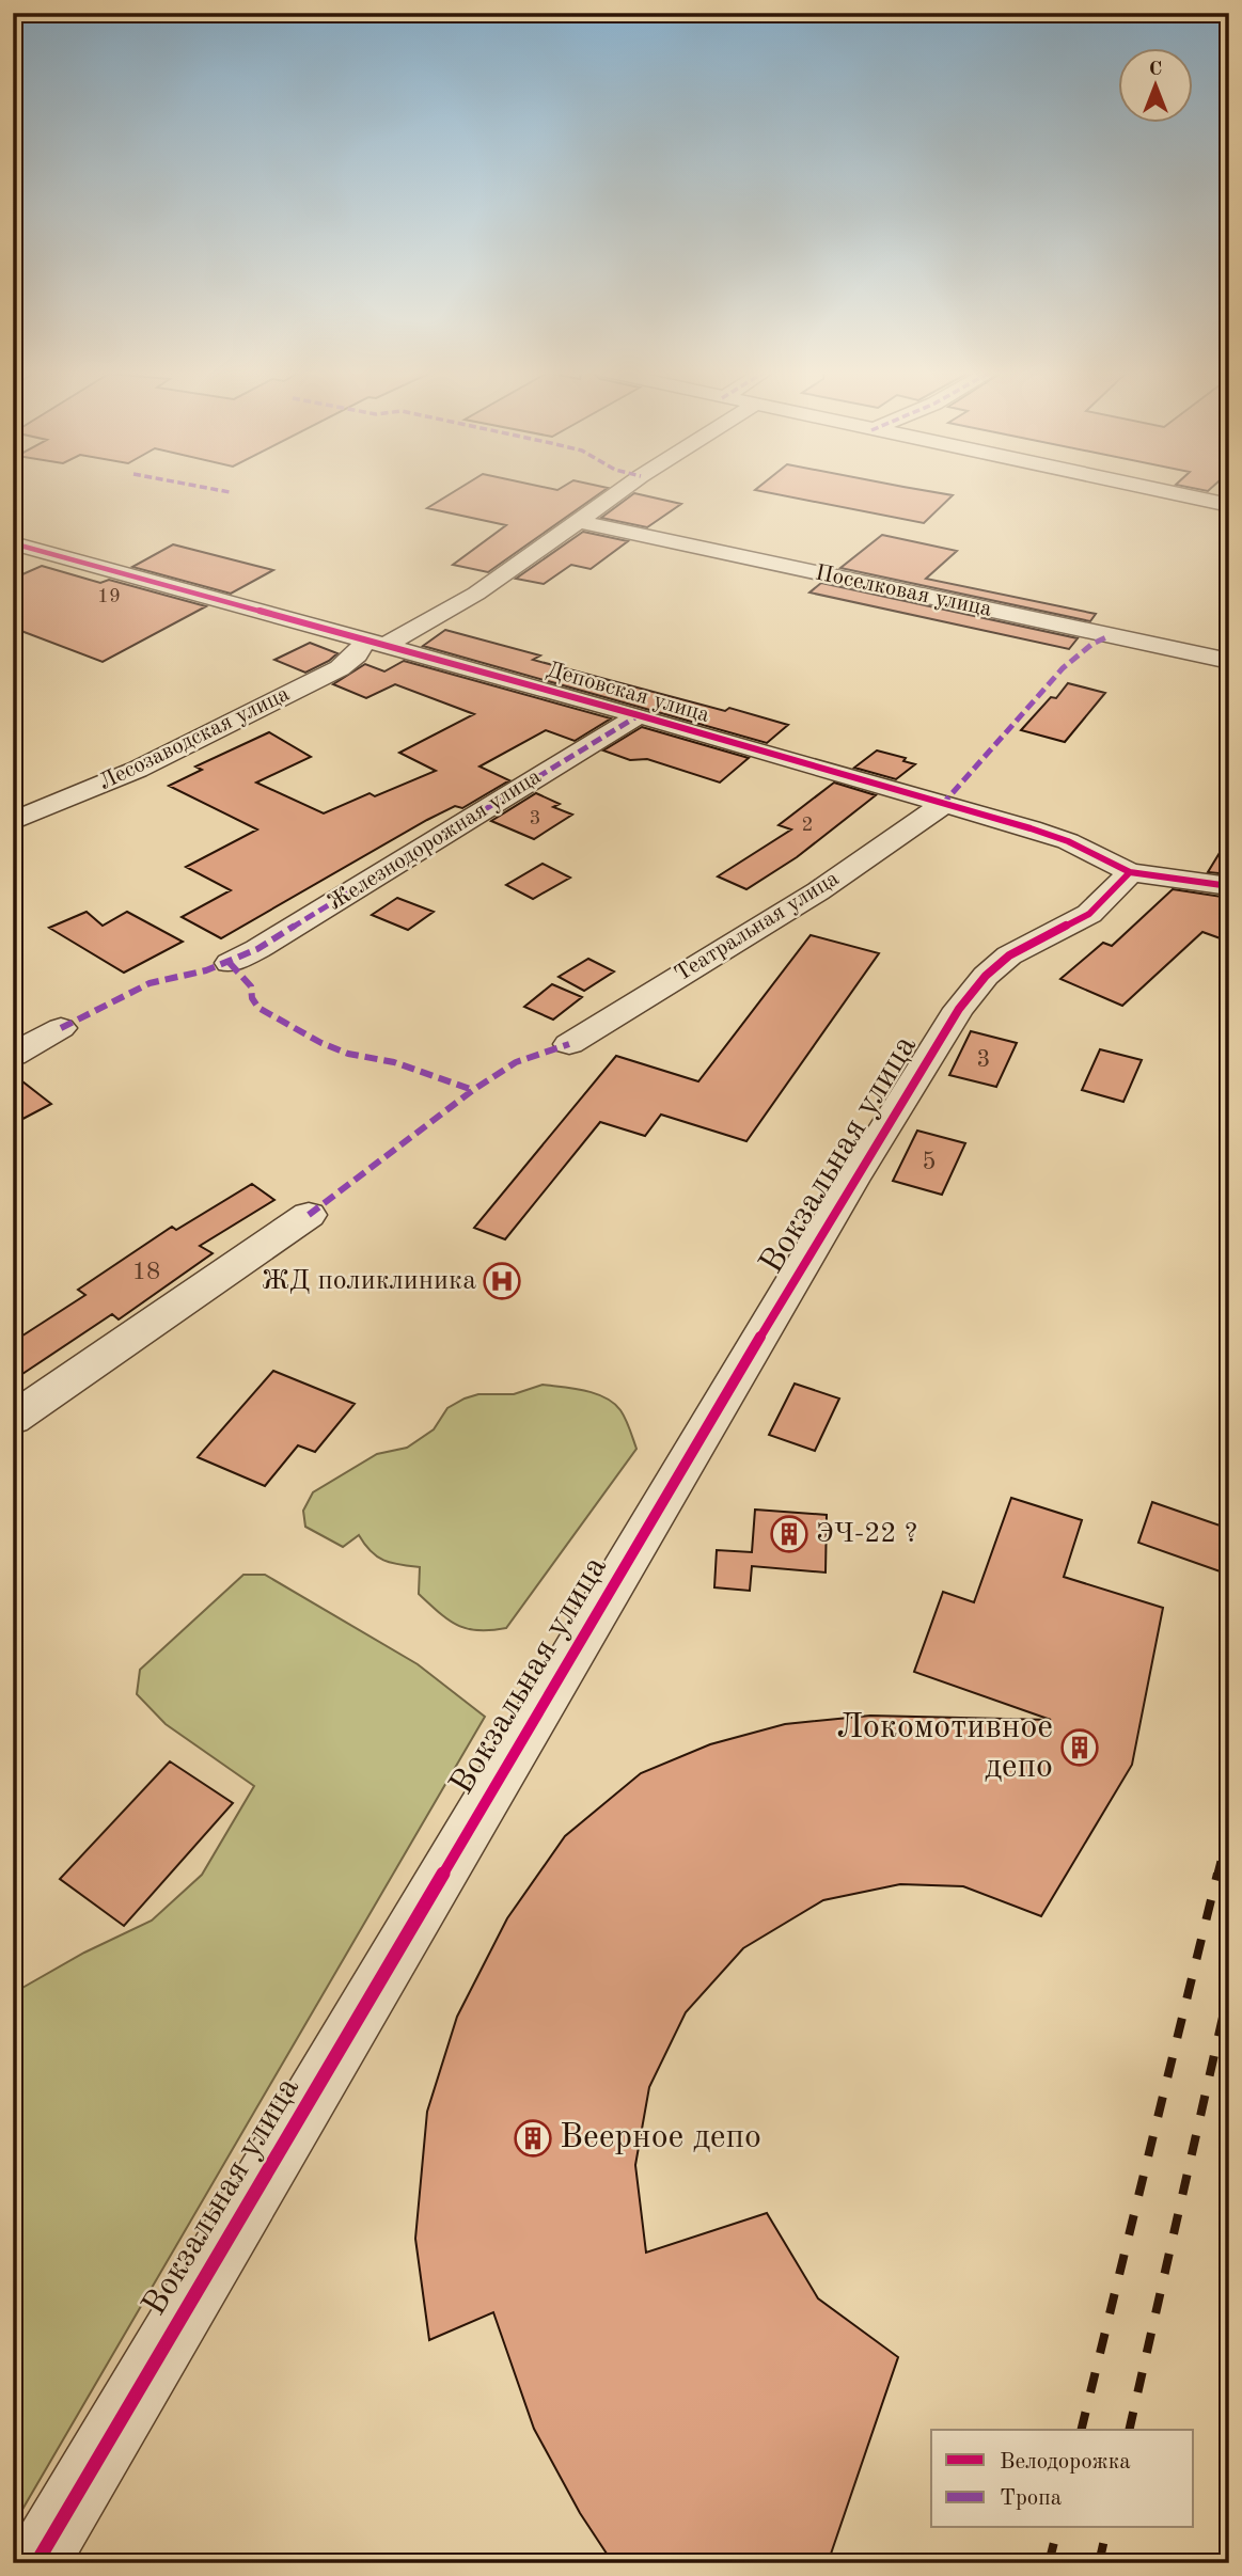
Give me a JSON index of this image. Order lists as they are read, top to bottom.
{
  "streets": {
    "street": [
      "Поселковая улица",
      "Деповская улица",
      "Лесозаводская улица",
      "Железнодорожная улица",
      "Театральная улица",
      "Вокзальная улица"
    ]
  },
  "crossings": [
    ["Поселковая улица", "Лесозаводская улица"],
    ["Деповская улица", "Лесозаводская улица"],
    ["Деповская улица", "Железнодорожная улица"],
    ["Деповская улица", "Театральная улица"],
    ["Деповская улица", "Вокзальная улица"]
  ],
  "places": {
    "hospital": ["ЖД поликлиника"],
    "building": ["ЭЧ-22 ?", "Локомотивное депо", "Веерное депо"]
  },
  "house_numbers": [
    "19",
    "3",
    "2",
    "3",
    "5",
    "18"
  ],
  "legend": ["Велодорожка", "Тропа"],
  "north": "top"
}
